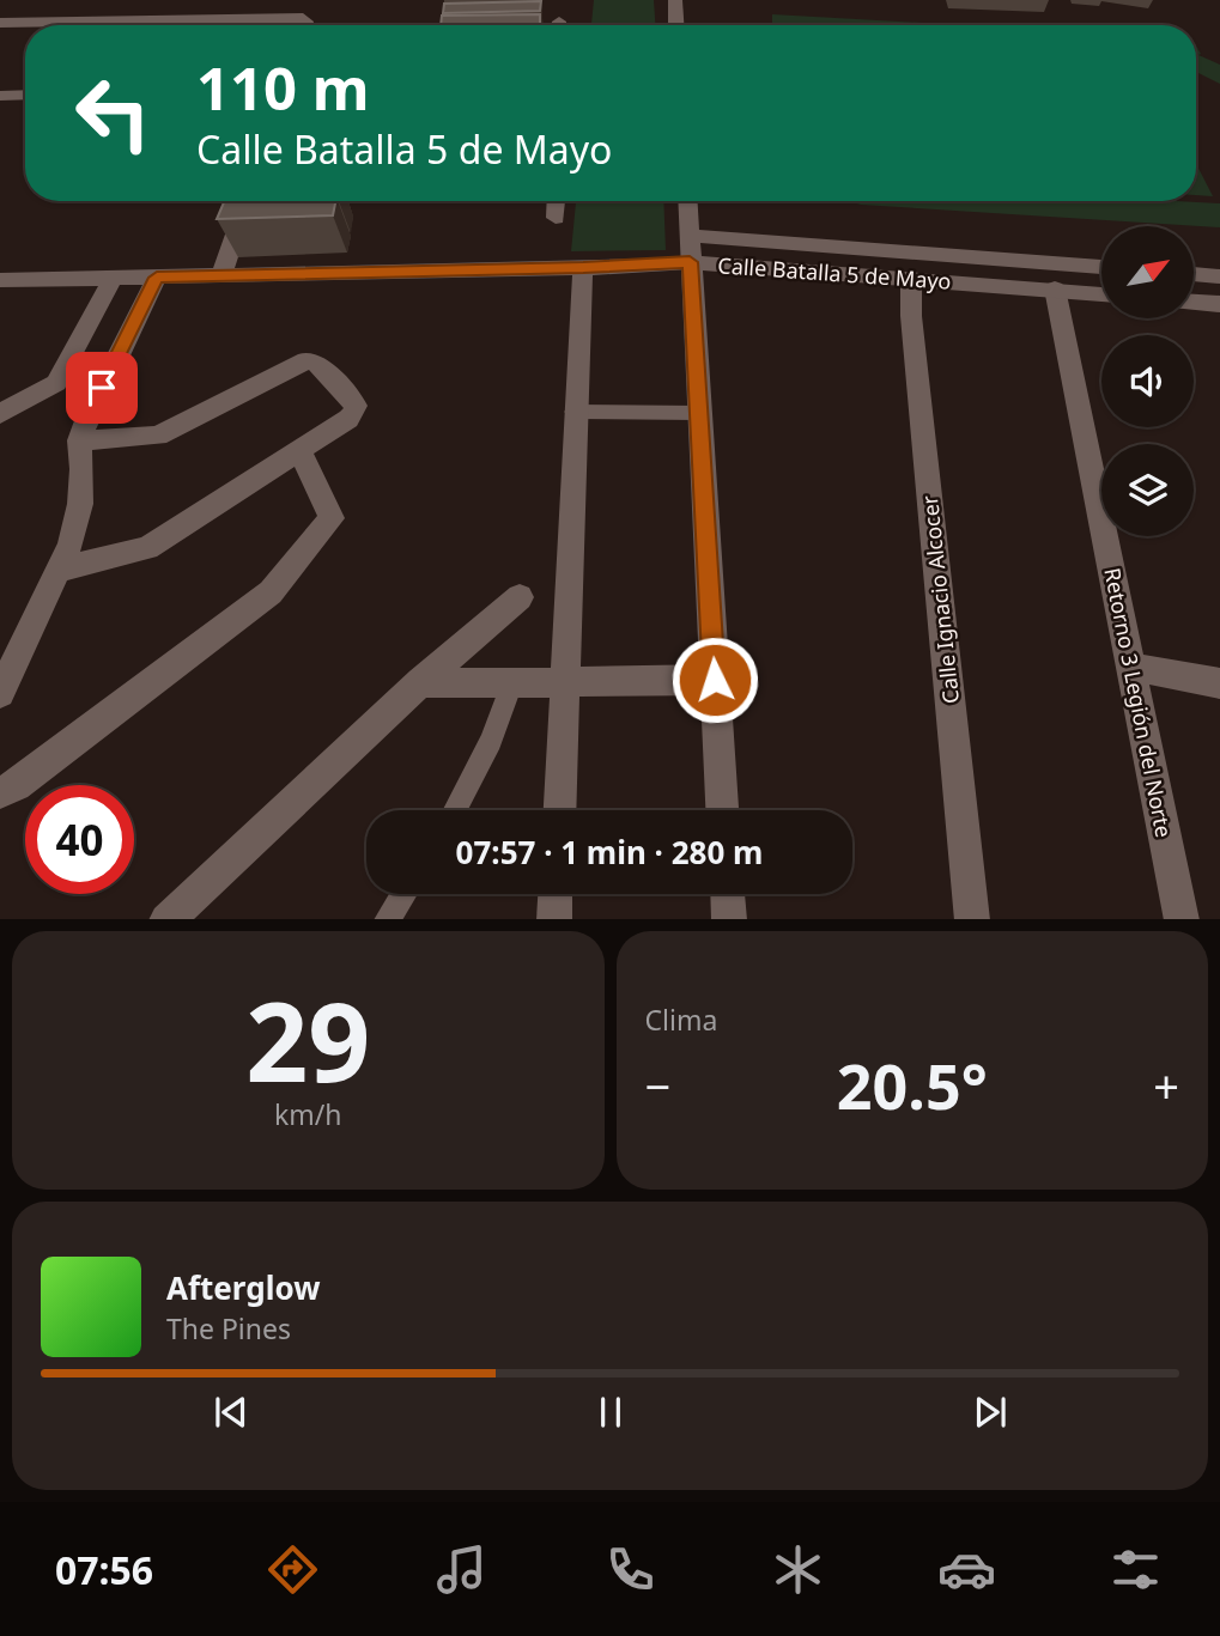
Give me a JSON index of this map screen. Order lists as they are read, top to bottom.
{
  "streets": {
    "street": ["Calle Batalla 5 de Mayo", "Calle Ignacio Alcocer", "Retorno 3 Legión del Norte"]
  },
  "crossings": [
    ["Calle Batalla 5 de Mayo", "Calle Ignacio Alcocer"],
    ["Calle Batalla 5 de Mayo", "Retorno 3 Legión del Norte"]
  ],
  "north": "top right",
  "page": {
    "turn": ["110 m", "Calle Batalla 5 de Mayo"],
    "limit": "40",
    "trip": "07:57 · 1 min · 280 m",
    "tile": [
      ["29", "km/h"],
      "Clima"
    ],
    "heat": ["−", "20.5°", "+"],
    "song": ["Afterglow", "The Pines"],
    "tabs": "07:56"
  }
}
